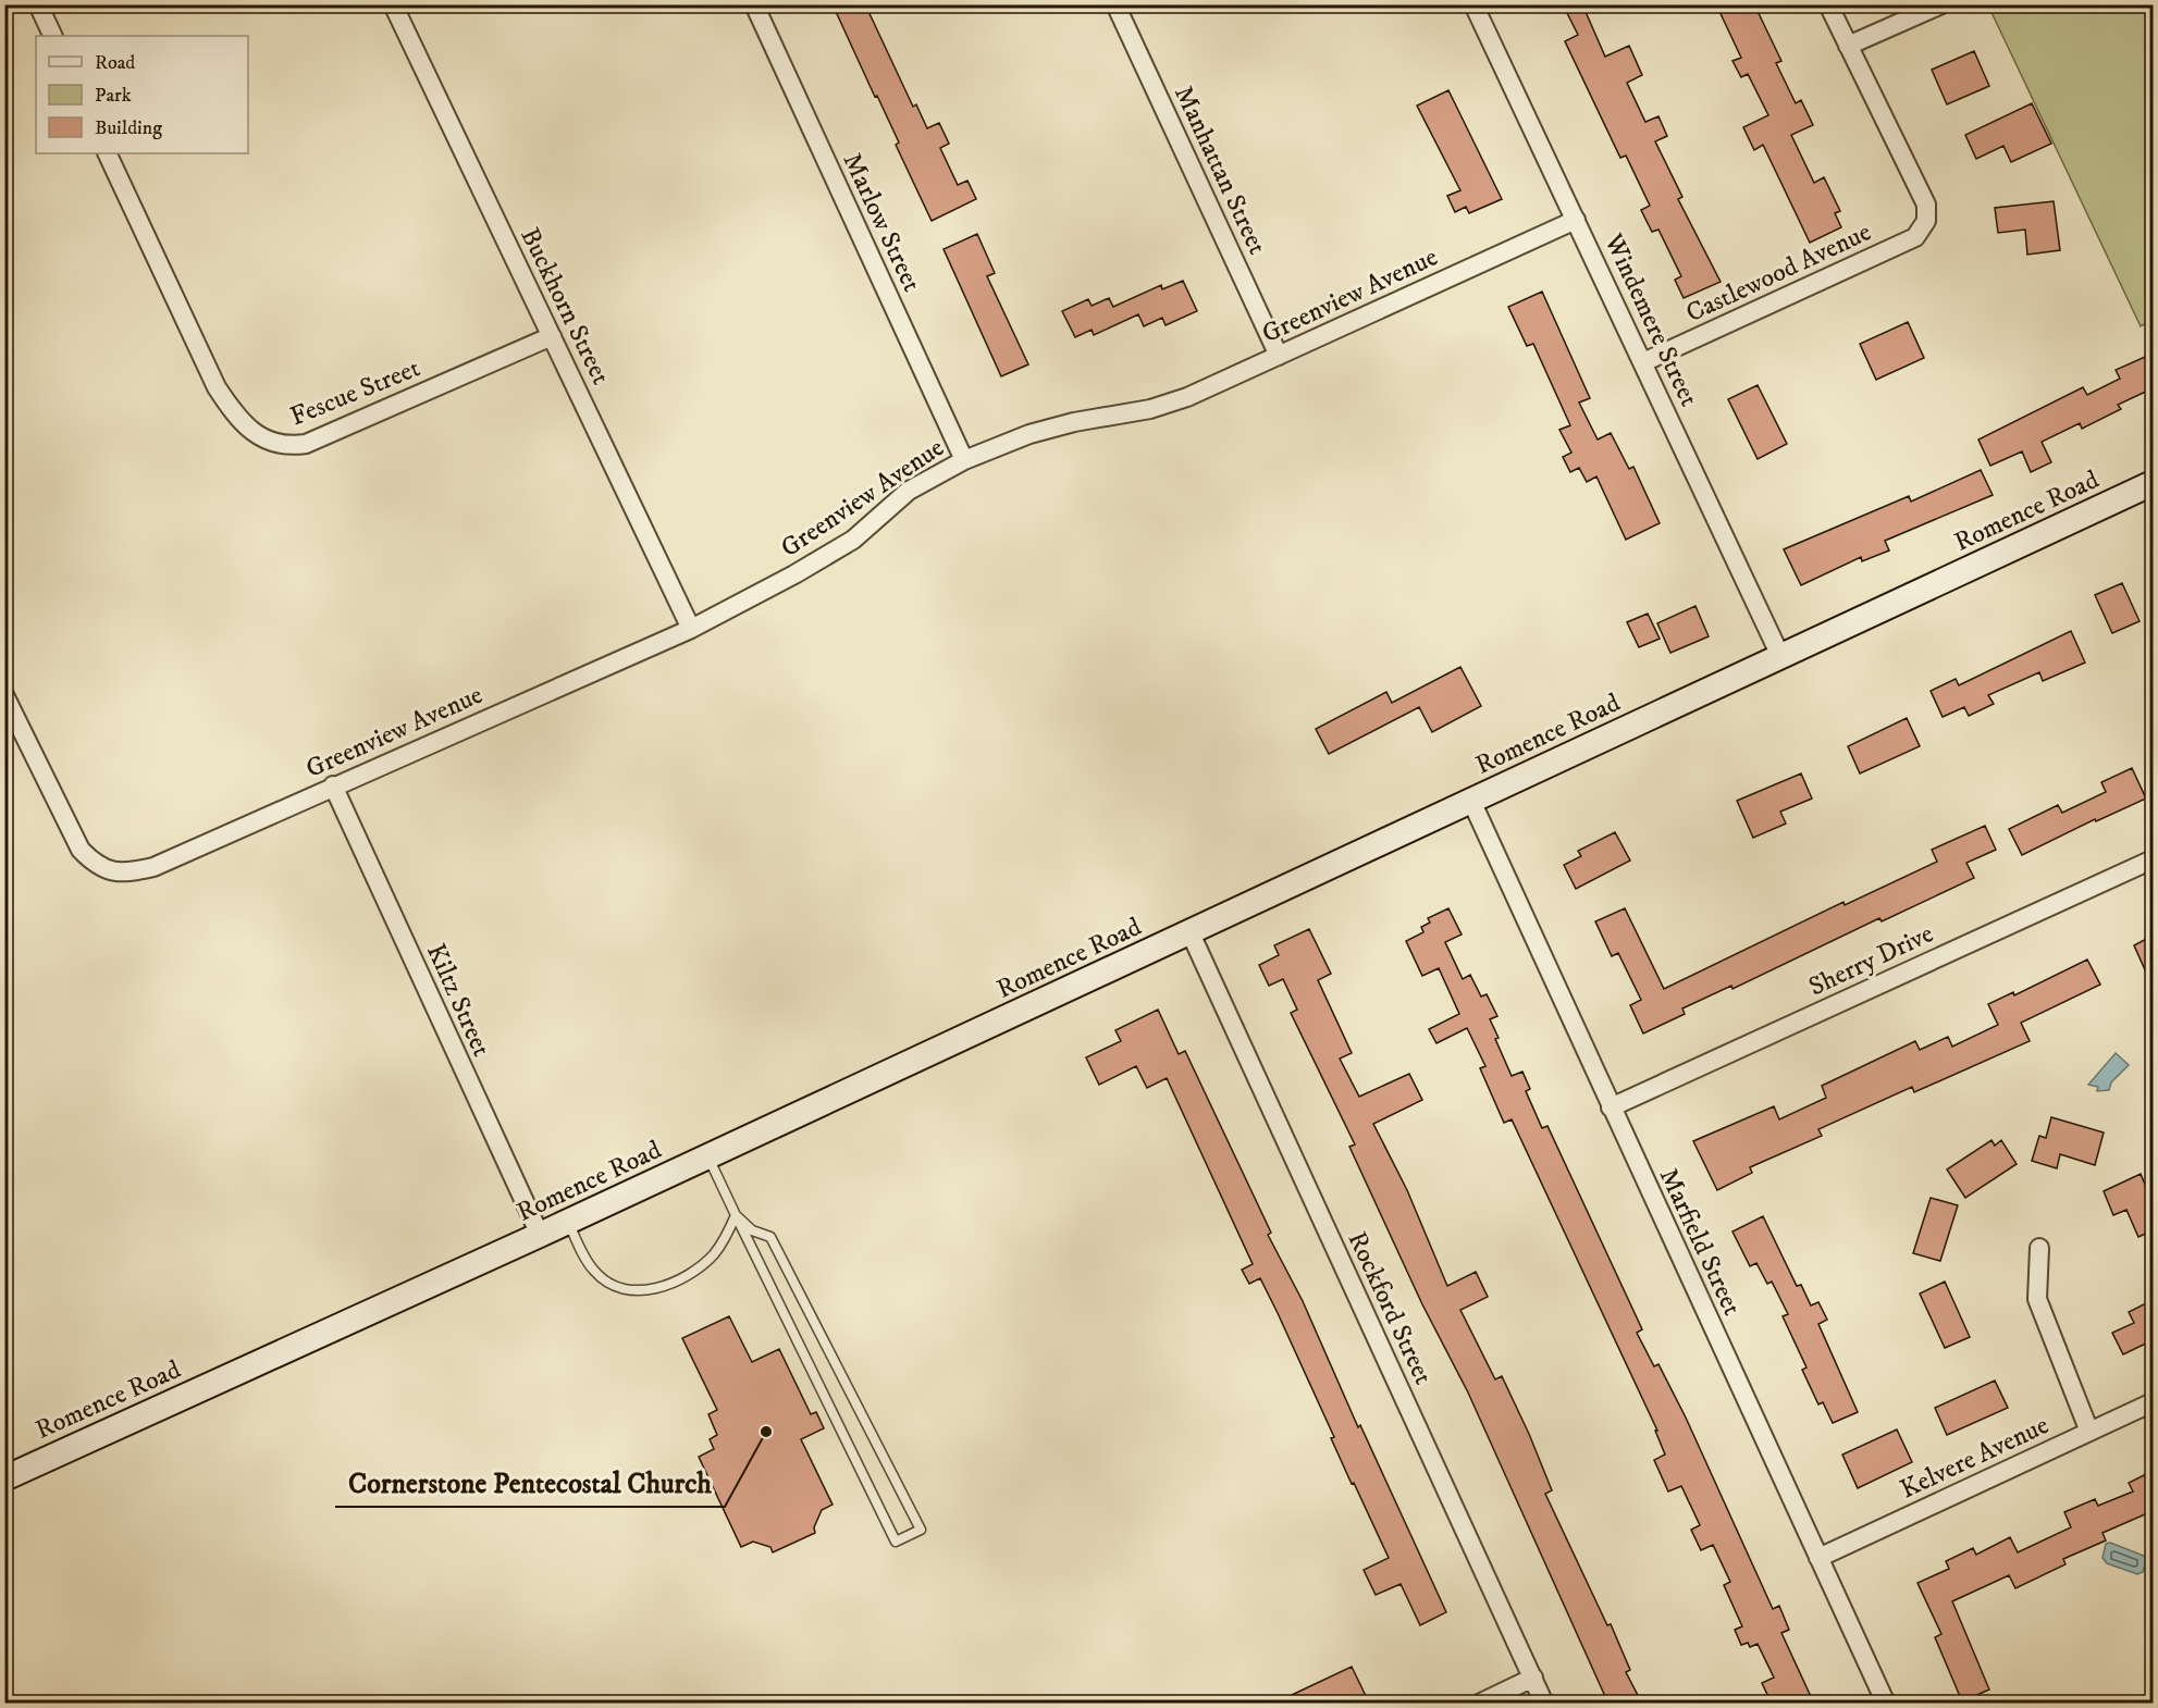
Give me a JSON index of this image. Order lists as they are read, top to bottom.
{
  "streets": {
    "street": [
      "Manhattan Street",
      "Marlow Street",
      "Castlewood Avenue",
      "Greenview Avenue",
      "Buckhorn Street",
      "Windemere Street",
      "Fescue Street",
      "Romence Road",
      "Sherry Drive",
      "Kiltz Street",
      "Marfield Street",
      "Rockford Street",
      "Kelvere Avenue"
    ]
  },
  "crossings": [
    ["Manhattan Street", "Greenview Avenue"],
    ["Marlow Street", "Greenview Avenue"],
    ["Castlewood Avenue", "Windemere Street"],
    ["Greenview Avenue", "Buckhorn Street"],
    ["Greenview Avenue", "Windemere Street"],
    ["Greenview Avenue", "Kiltz Street"],
    ["Buckhorn Street", "Fescue Street"],
    ["Windemere Street", "Romence Road"],
    ["Romence Road", "Kiltz Street"],
    ["Romence Road", "Marfield Street"],
    ["Romence Road", "Rockford Street"],
    ["Sherry Drive", "Marfield Street"],
    ["Marfield Street", "Kelvere Avenue"]
  ],
  "places": ["Cornerstone Pentecostal Church"],
  "legend": ["Road", "Park", "Building"]
}
